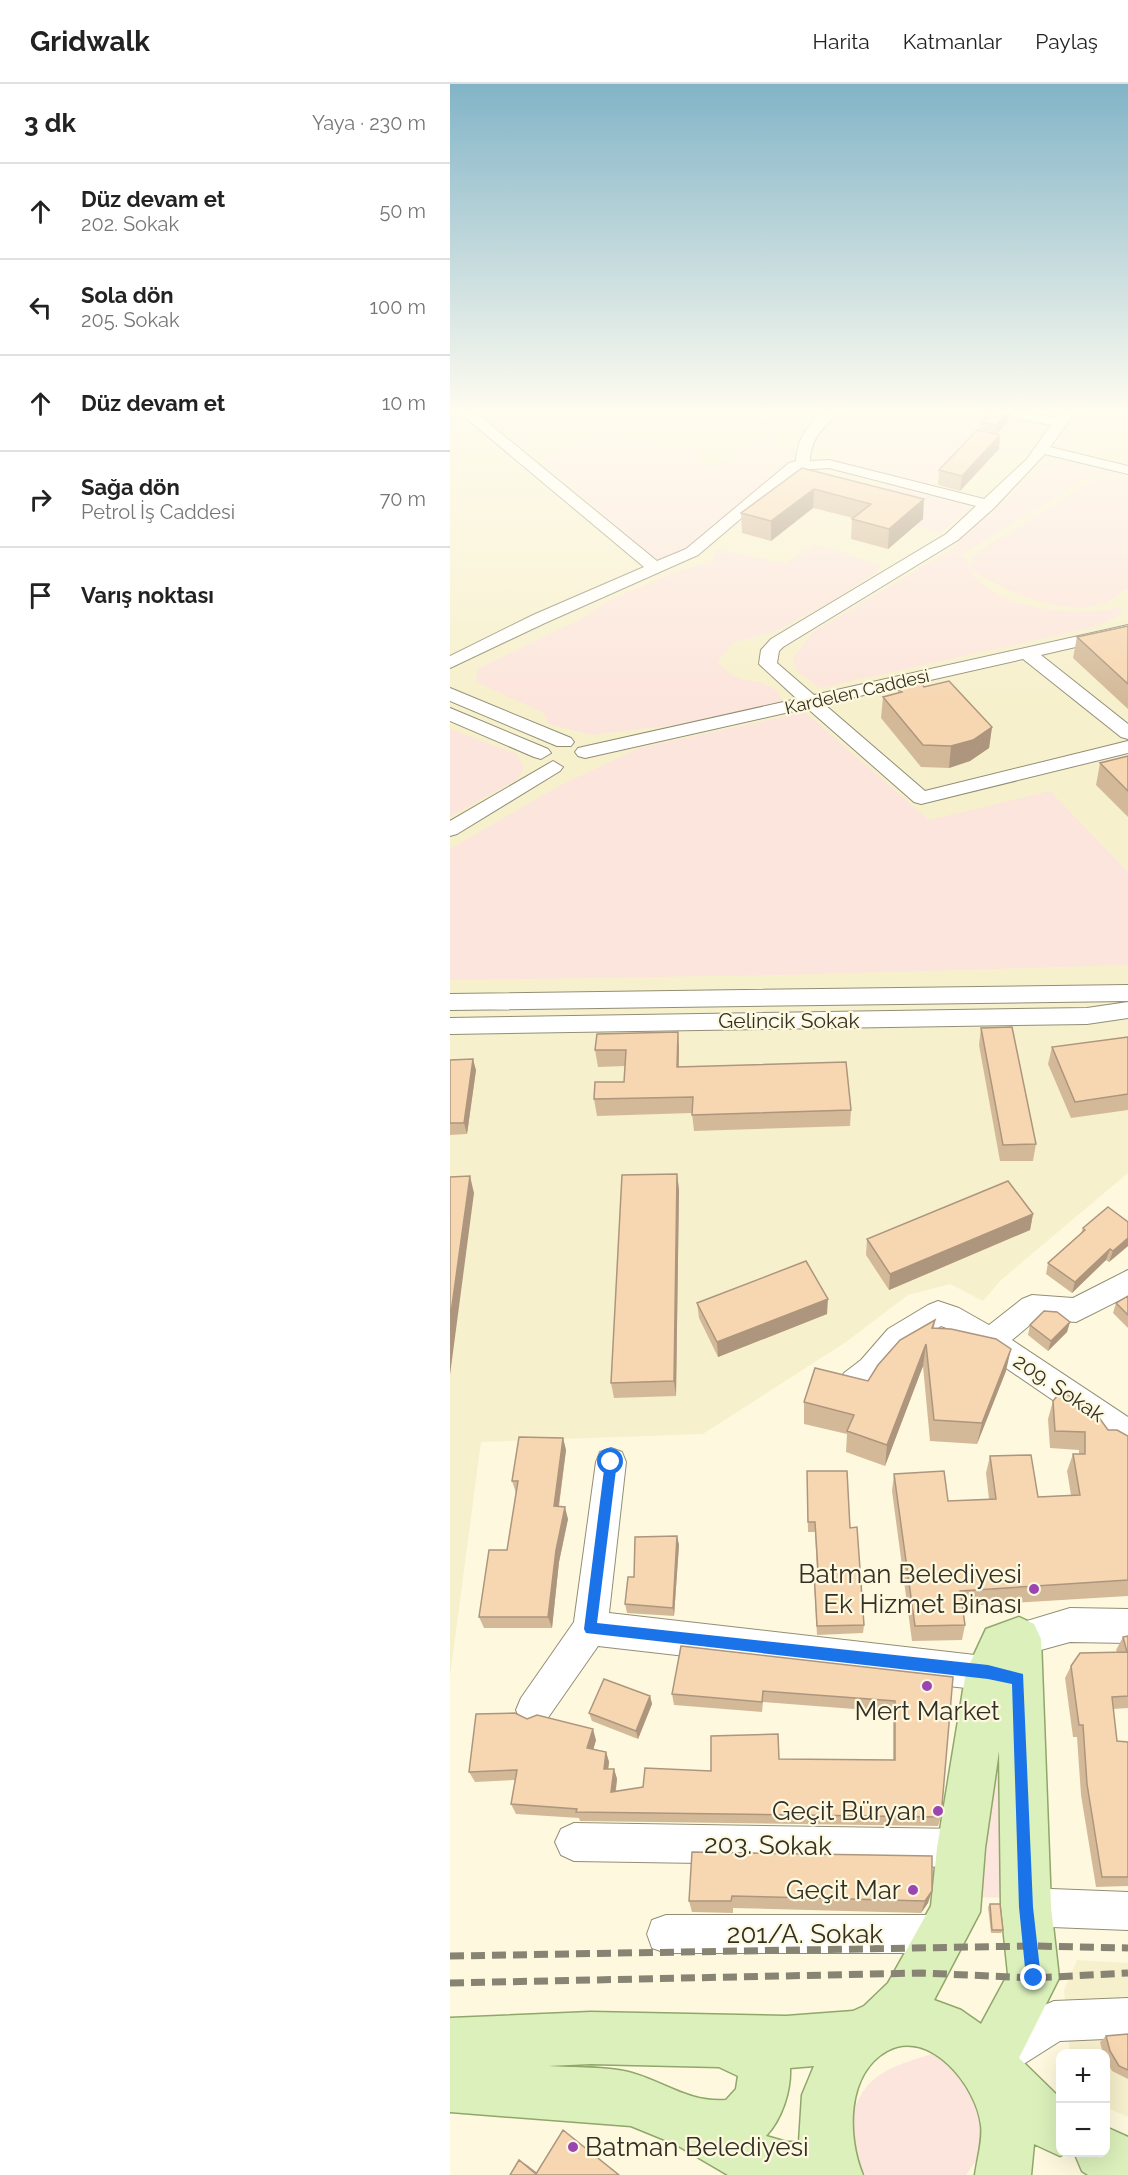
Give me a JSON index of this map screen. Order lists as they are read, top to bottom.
{
  "streets": {
    "street": [
      "Kardelen Caddesi",
      "Gelincik Sokak",
      "209. Sokak",
      "203. Sokak",
      "201/A. Sokak"
    ]
  },
  "places": [
    "Batman Belediyesi Ek Hizmet Binası",
    "Mert Market",
    "Geçit Büryan",
    "Geçit Mar",
    "Batman Belediyesi"
  ],
  "page": {
    "header": "Gridwalk",
    "nav": ["Harita", "Katmanlar", "Paylaş"],
    "heading": ["3 dk", "Yaya · 230 m"],
    "list": [
      ["Düz devam et", "202. Sokak", "50 m"],
      ["Sola dön", "205. Sokak", "100 m"],
      ["Düz devam et", "10 m"],
      ["Sağa dön", "Petrol İş Caddesi", "70 m"],
      "Varış noktası"
    ],
    "map_buttons": ["+", "−"]
  }
}
